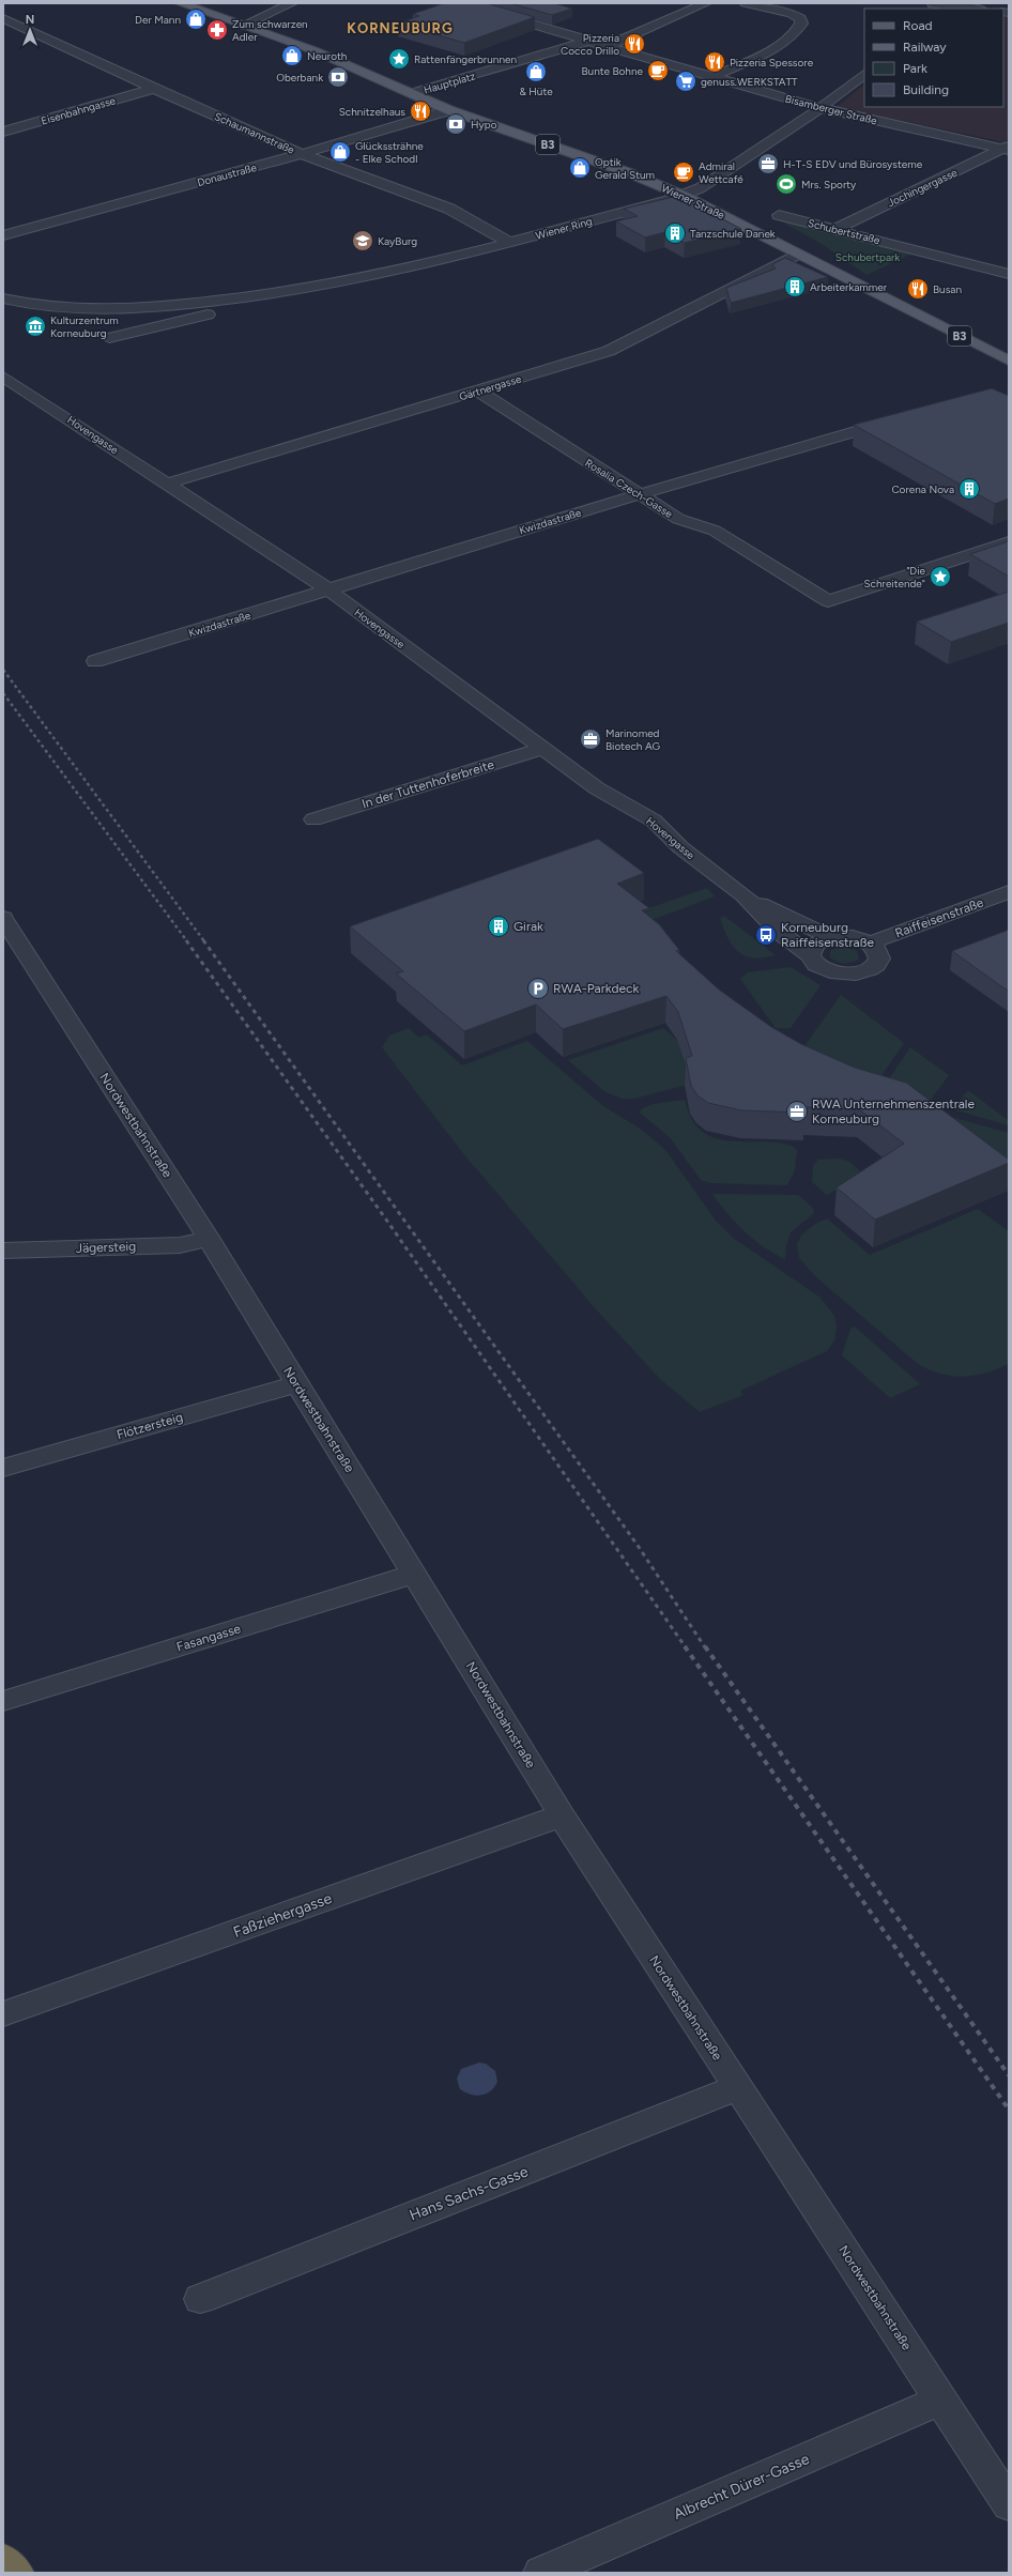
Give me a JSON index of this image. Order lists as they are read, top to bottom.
{
  "streets": {
    "main road": ["Hauptplatz", "B3", "Wiener Straße"],
    "street": [
      "Bisamberger Straße",
      "Eisenbahngasse",
      "Schaumannstraße",
      "Donaustraße",
      "Jochingergasse",
      "Wiener Ring",
      "Schubertstraße",
      "Gärtnergasse",
      "Hovengasse",
      "Rosalia Czech-Gasse",
      "Kwizdastraße",
      "In der Tuttenhoferbreite",
      "Raiffeisenstraße",
      "Nordwestbahnstraße",
      "Jägersteig",
      "Flötzersteig",
      "Fasangasse",
      "Faßziehergasse",
      "Hans Sachs-Gasse",
      "Albrecht Dürer-Gasse"
    ]
  },
  "crossings": [
    ["Hauptplatz", "B3"],
    ["Hauptplatz", "Wiener Straße"],
    ["Bisamberger Straße", "Jochingergasse"],
    ["Bisamberger Straße", "Wiener Ring"],
    ["Eisenbahngasse", "Schaumannstraße"],
    ["Schaumannstraße", "Donaustraße"],
    ["Schaumannstraße", "Wiener Ring"],
    ["Donaustraße", "Wiener Straße"],
    ["Jochingergasse", "Schubertstraße"],
    ["Wiener Straße", "Wiener Ring"],
    ["Wiener Straße", "Gärtnergasse"],
    ["Gärtnergasse", "Hovengasse"],
    ["Gärtnergasse", "Rosalia Czech-Gasse"],
    ["Hovengasse", "Kwizdastraße"],
    ["Hovengasse", "In der Tuttenhoferbreite"],
    ["Hovengasse", "Raiffeisenstraße"],
    ["Rosalia Czech-Gasse", "Kwizdastraße"],
    ["Nordwestbahnstraße", "Jägersteig"],
    ["Nordwestbahnstraße", "Flötzersteig"],
    ["Nordwestbahnstraße", "Fasangasse"],
    ["Nordwestbahnstraße", "Faßziehergasse"],
    ["Nordwestbahnstraße", "Hans Sachs-Gasse"],
    ["Nordwestbahnstraße", "Albrecht Dürer-Gasse"]
  ],
  "districts": ["KORNEUBURG"],
  "parks": ["Schubertpark"],
  "places": {
    "shop": [
      "Der Mann",
      "Neuroth",
      "& Hüte",
      "Glückssträhne - Elke Schodl",
      "Optik Gerald Stum"
    ],
    "pharmacy": ["Zum schwarzen Adler"],
    "restaurant": [
      "Pizzeria Cocco Drillo",
      "Pizzeria Spessore",
      "Schnitzelhaus",
      "Busan"
    ],
    "place": ["Rattenfängerbrunnen", "\"Die Schreitende\""],
    "cafe": ["Bunte Bohne", "Admiral Wettcafé"],
    "bank": ["Oberbank", "Hypo"],
    "supermarket": ["genuss.WERKSTATT"],
    "office": ["H-T-S EDV und Bürosysteme", "Marinomed Biotech AG", "RWA Unternehmenszentrale Korneuburg"],
    "sports": ["Mrs. Sporty"],
    "building": [
      "Tanzschule Danek",
      "Arbeiterkammer",
      "Corena Nova",
      "Girak"
    ],
    "school or university": ["KayBurg"],
    "museum": ["Kulturzentrum Korneuburg"],
    "bus stop": ["Korneuburg Raiffeisenstraße"],
    "parking": ["RWA-Parkdeck"]
  },
  "legend": [
    "Road",
    "Railway",
    "Park",
    "Building"
  ],
  "north": "top"
}
